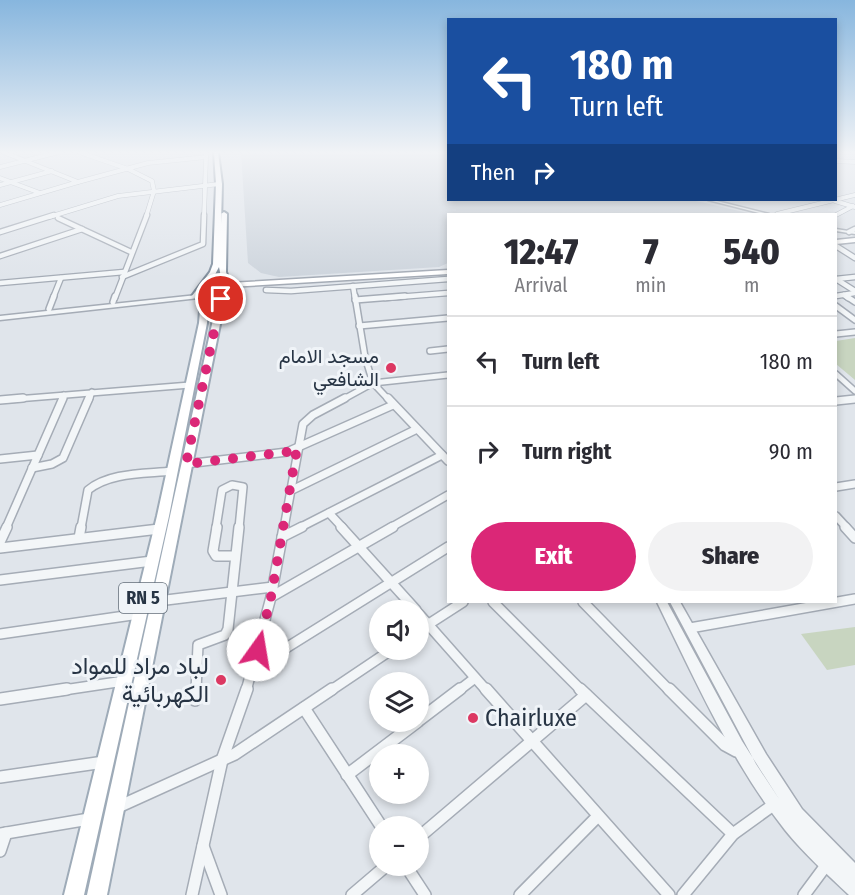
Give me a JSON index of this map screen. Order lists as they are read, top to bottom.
{
  "streets": {
    "main road": ["RN 5"]
  },
  "places": ["مسجد الامام الشافعي", "لباد مراد للمواد الكهربائية", "Chairluxe"],
  "page": {
    "turn": ["180 m", "Turn left"],
    "then": "Then",
    "eta": [
      "12:47",
      "Arrival",
      "7",
      "min",
      "540",
      "m"
    ],
    "list": [
      {
        "name": "Turn left",
        "value": "180 m"
      },
      {
        "name": "Turn right",
        "value": "90 m"
      }
    ],
    "buttons": ["Exit", "Share"],
    "map_buttons": ["+", "−"]
  }
}
